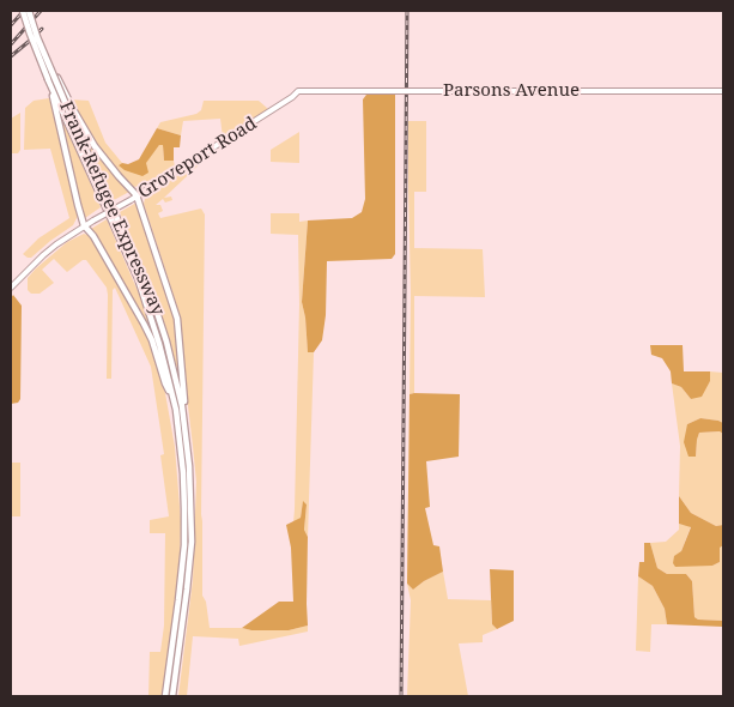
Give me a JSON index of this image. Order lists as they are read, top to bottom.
{
  "streets": {
    "highway": ["Frank-Refugee Expressway"],
    "main road": ["Parsons Avenue", "Groveport Road"]
  },
  "crossings": [
    ["Parsons Avenue", "Groveport Road"]
  ]
}
